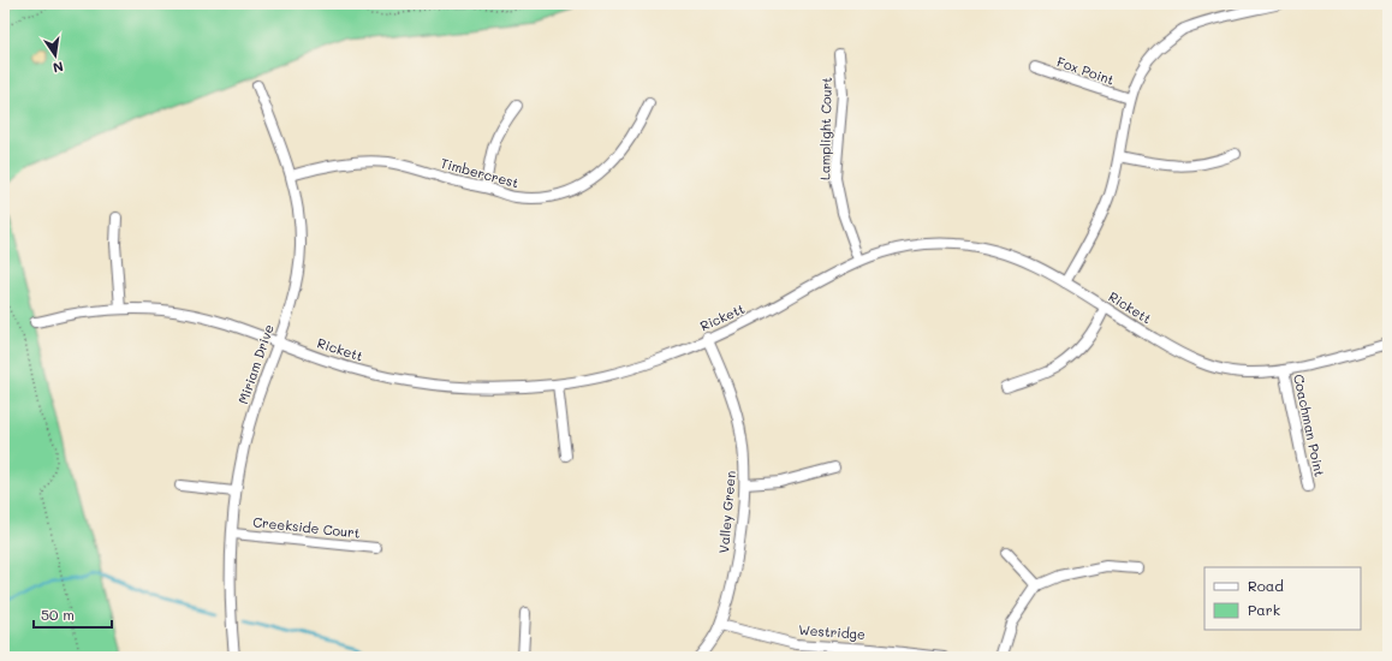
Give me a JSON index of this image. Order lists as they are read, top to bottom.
{
  "streets": {
    "street": [
      "Fox Point",
      "Lamplight Court",
      "Timbercrest",
      "Rickett",
      "Miriam Drive",
      "Coachman Point",
      "Valley Green",
      "Creekside Court",
      "Westridge"
    ]
  },
  "crossings": [
    ["Lamplight Court", "Rickett"],
    ["Timbercrest", "Miriam Drive"],
    ["Rickett", "Miriam Drive"],
    ["Rickett", "Coachman Point"],
    ["Rickett", "Valley Green"],
    ["Miriam Drive", "Creekside Court"],
    ["Valley Green", "Westridge"]
  ],
  "legend": ["Road", "Park"],
  "scale_bar": "50 m",
  "north": "bottom"
}
